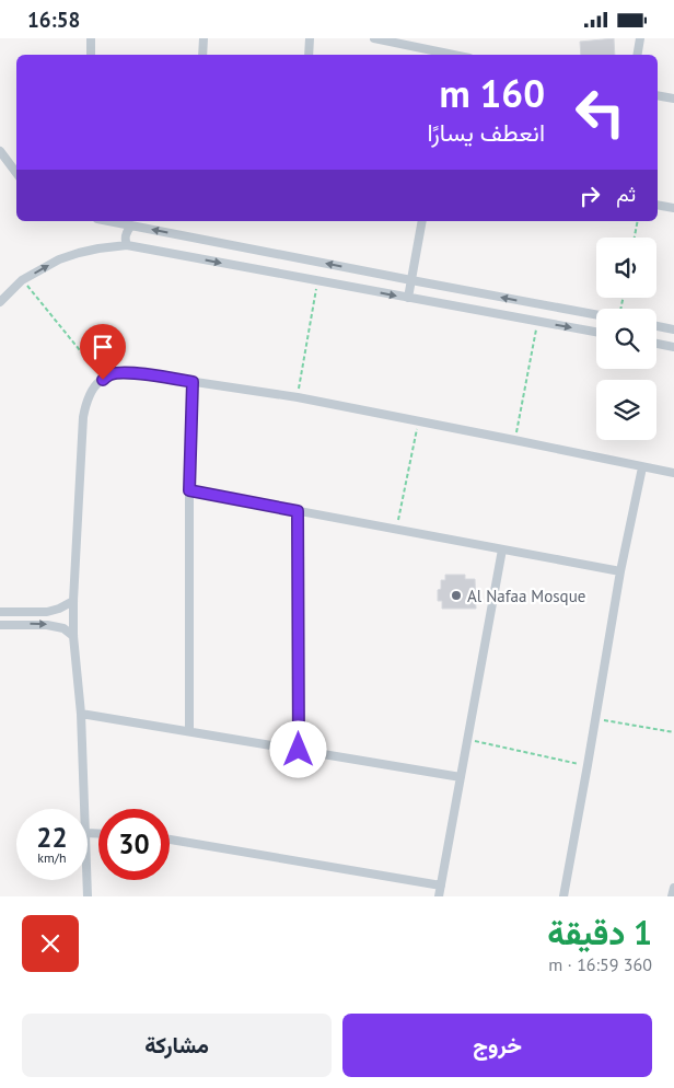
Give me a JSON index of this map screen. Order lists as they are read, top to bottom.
{
  "places": ["Al Nafaa Mosque"],
  "page": {
    "status": "16:58",
    "turn": ["160 m", "انعطف يسارًا"],
    "then": "ثم",
    "speed": "22 km/h",
    "limit": "30",
    "heading": ["1 دقيقة", "360 m · 16:59"],
    "buttons": ["خروج", "مشاركة"]
  }
}
